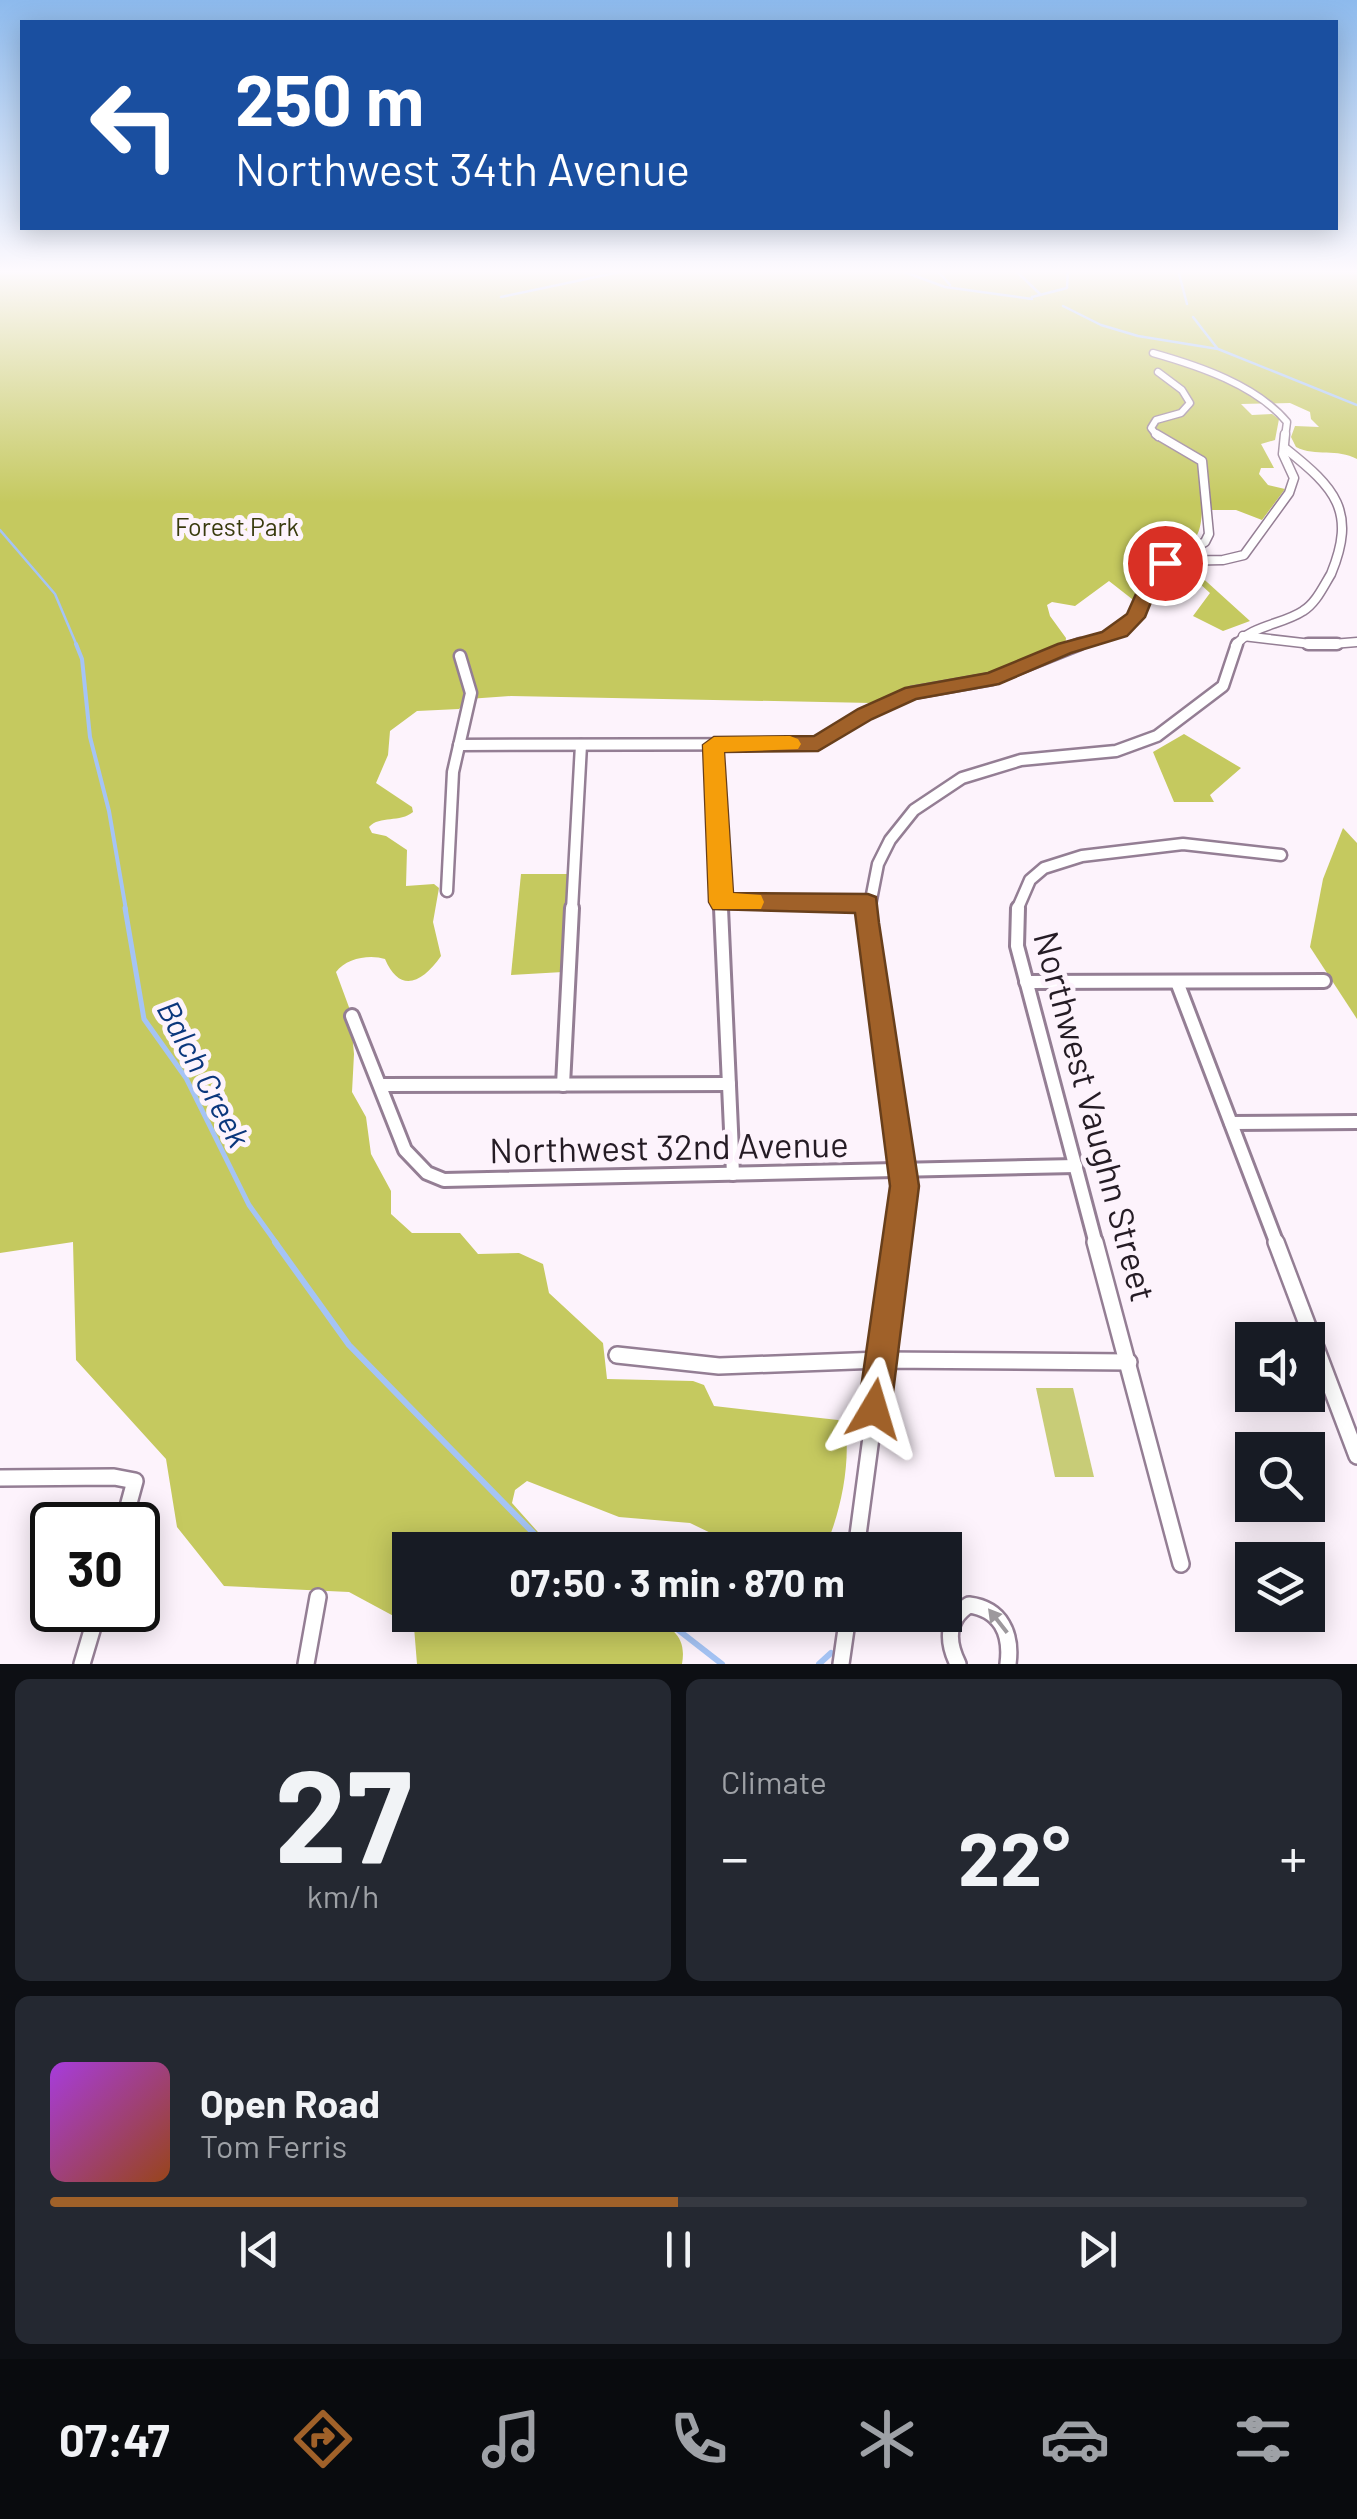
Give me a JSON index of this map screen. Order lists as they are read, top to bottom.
{
  "streets": {
    "street": ["Northwest Vaughn Street", "Northwest 32nd Avenue"]
  },
  "crossings": [
    ["Northwest Vaughn Street", "Northwest 32nd Avenue"]
  ],
  "water": ["Balch Creek"],
  "parks": ["Forest Park"],
  "page": {
    "turn": ["250 m", "Northwest 34th Avenue"],
    "limit": "30",
    "trip": "07:50 · 3 min · 870 m",
    "tile": [
      ["27", "km/h"],
      "Climate"
    ],
    "heat": ["−", "22°", "+"],
    "song": ["Open Road", "Tom Ferris"],
    "tabs": "07:47"
  }
}
